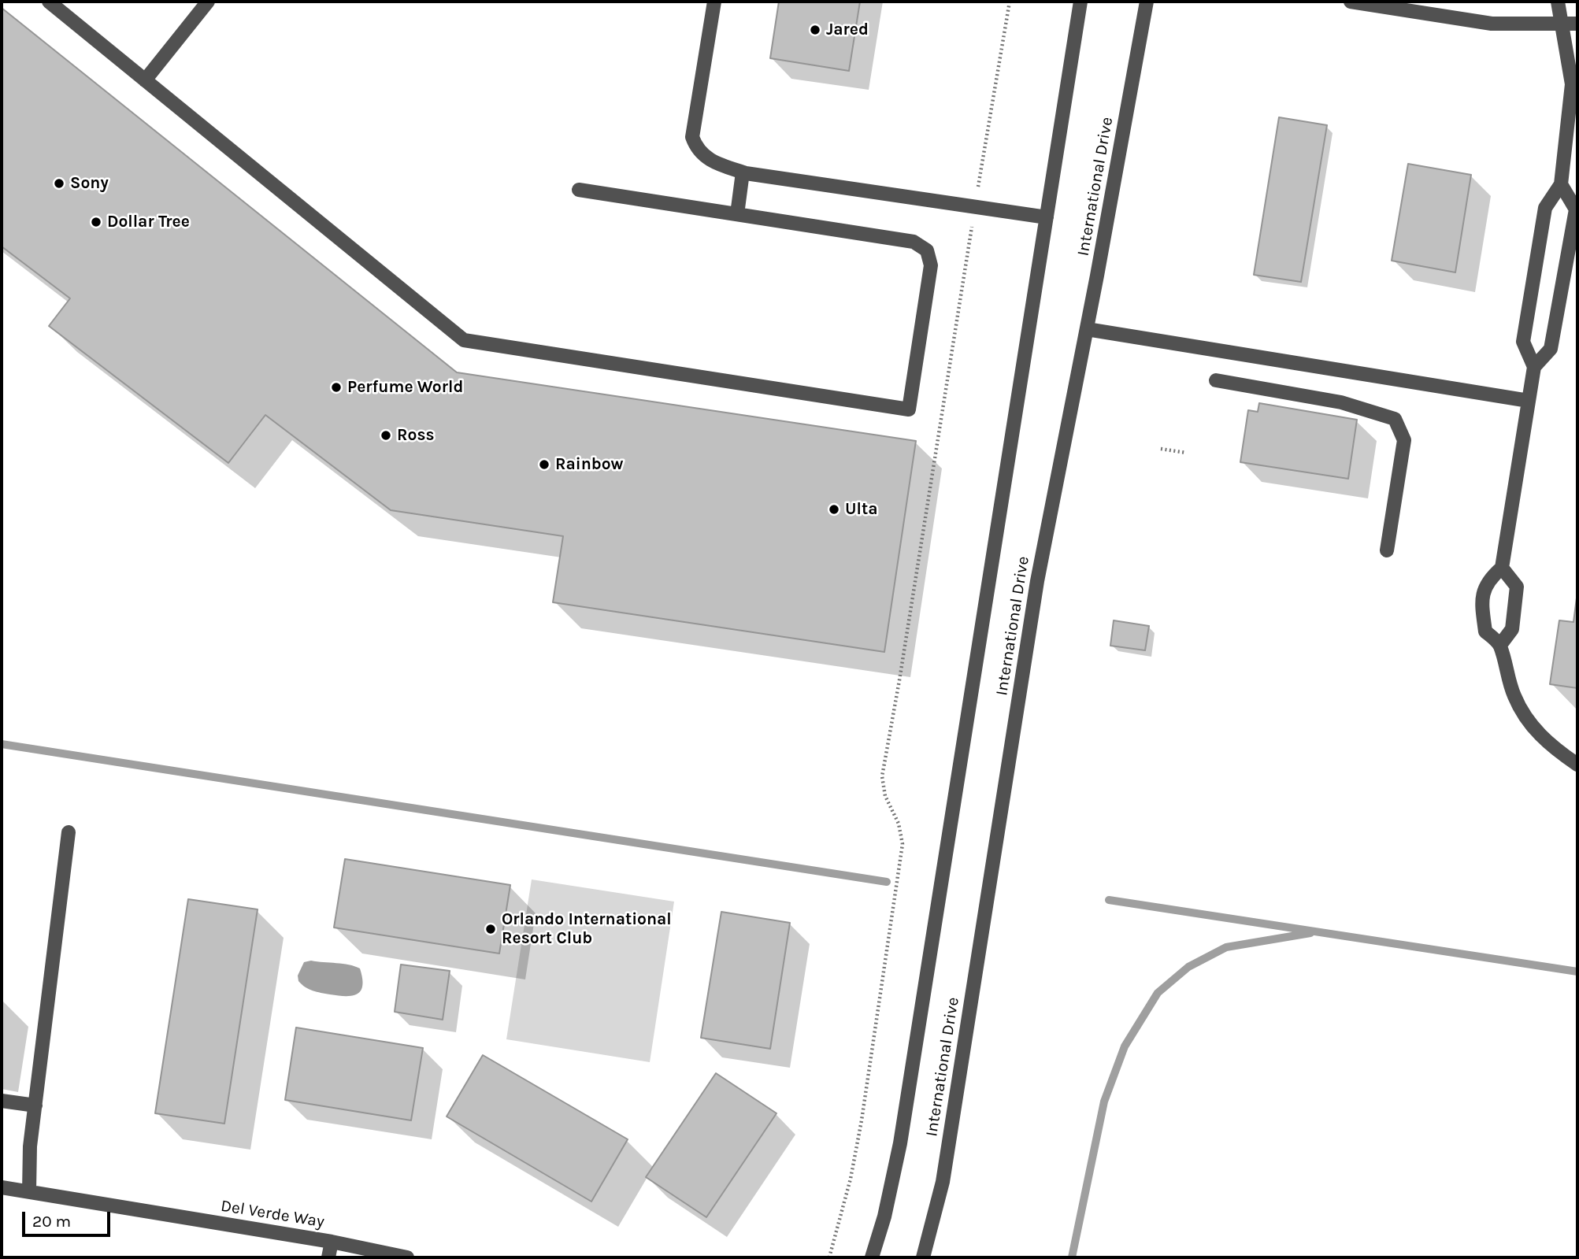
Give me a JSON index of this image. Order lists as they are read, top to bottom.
{
  "streets": {
    "street": ["International Drive", "Del Verde Way"]
  },
  "places": [
    "Jared",
    "Sony",
    "Dollar Tree",
    "Perfume World",
    "Ross",
    "Rainbow",
    "Ulta",
    "Orlando International Resort Club"
  ],
  "scale_bar": "20 m"
}
